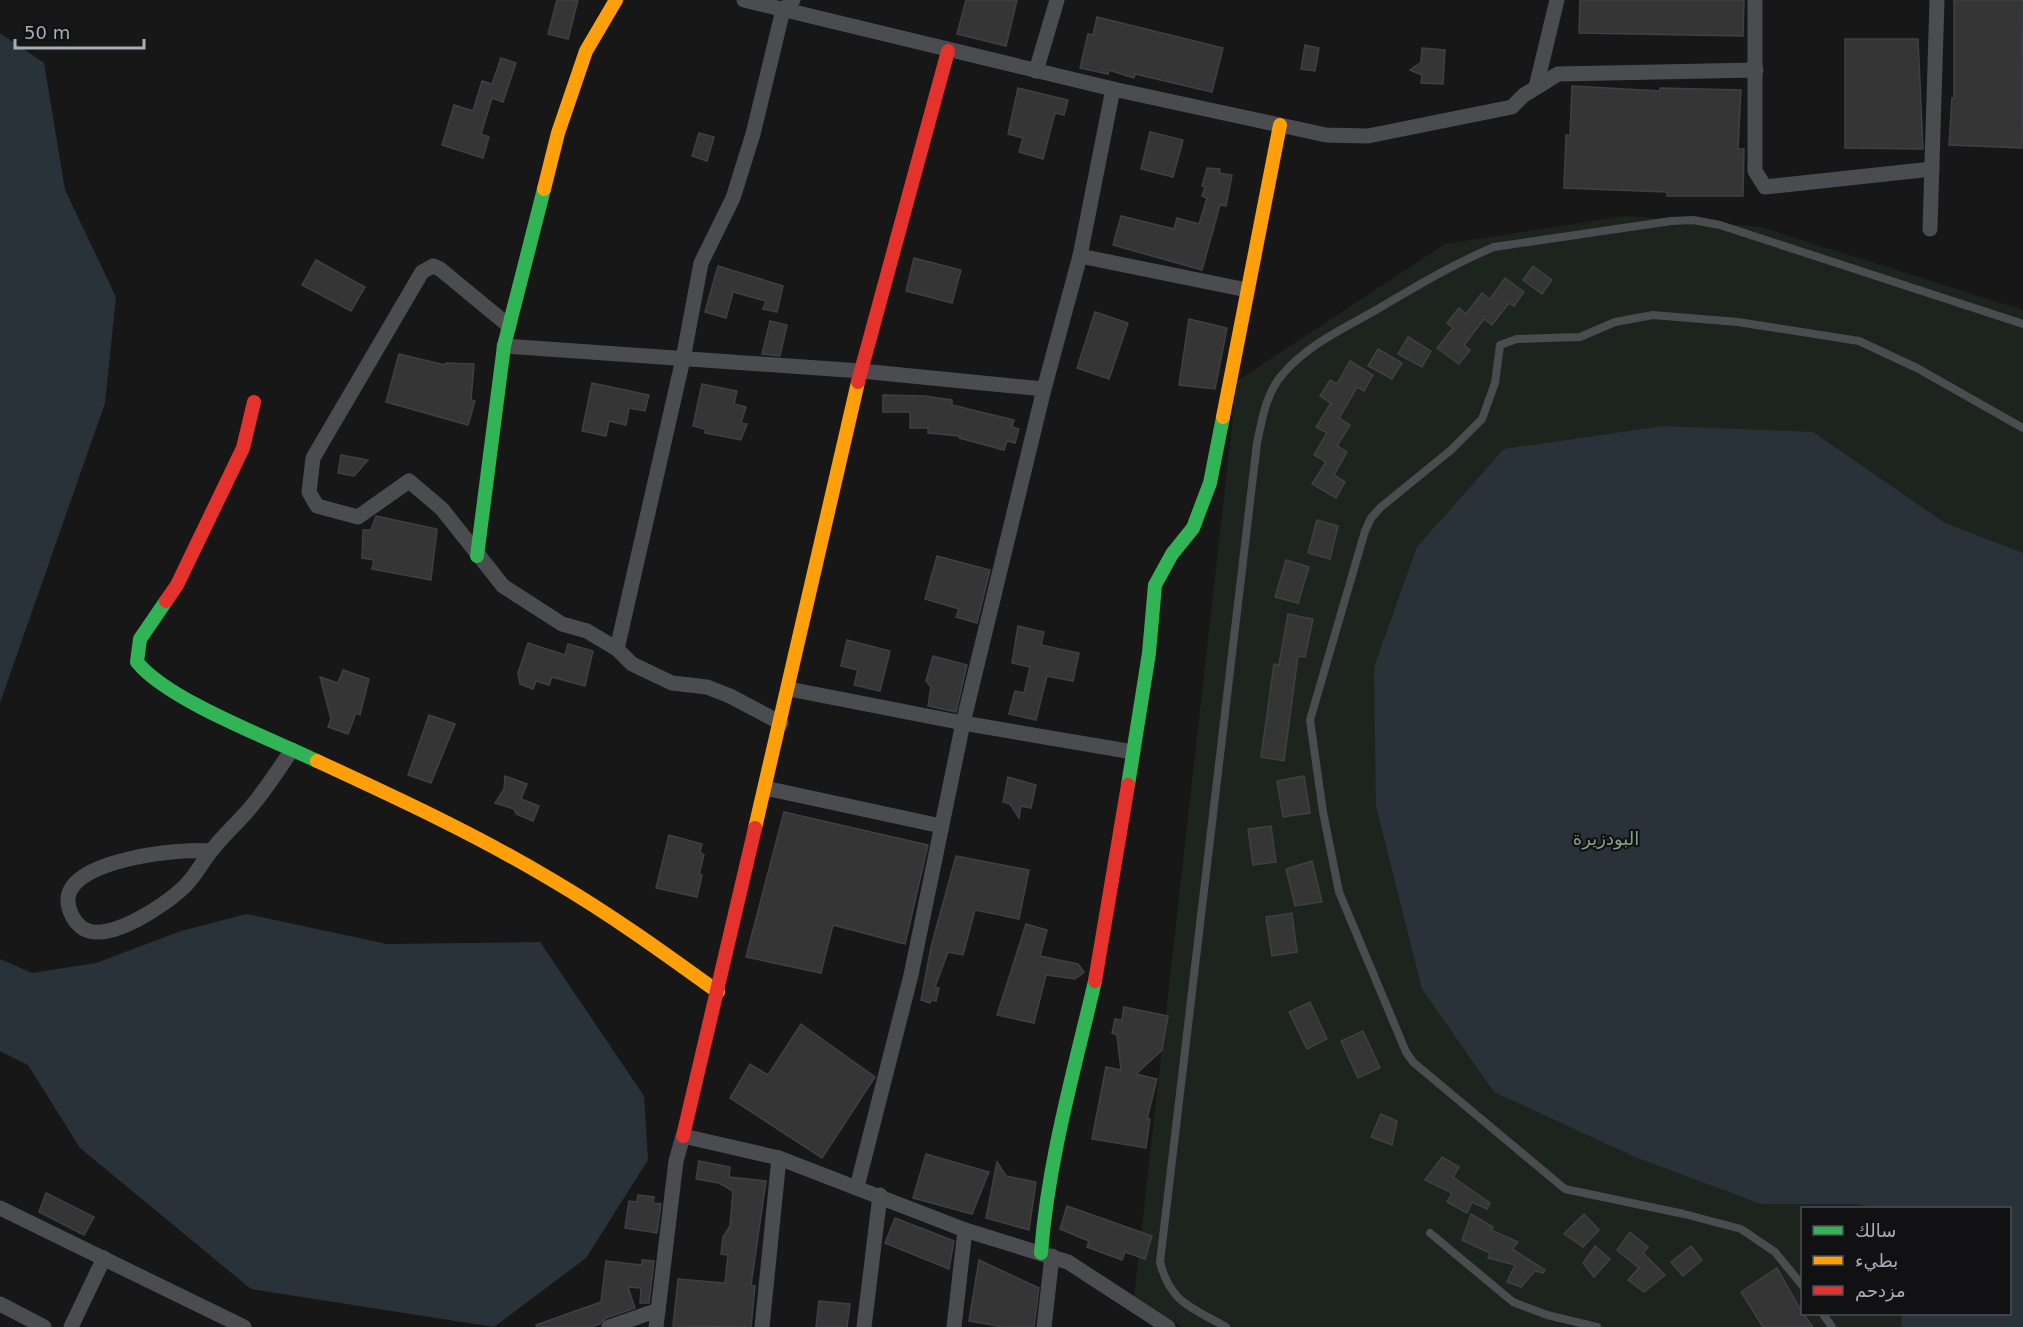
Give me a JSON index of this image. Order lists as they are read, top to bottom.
{
  "parks": ["البودزيرة"],
  "legend": ["سالك", "بطيء", "مزدحم"],
  "scale_bar": "50 m"
}
